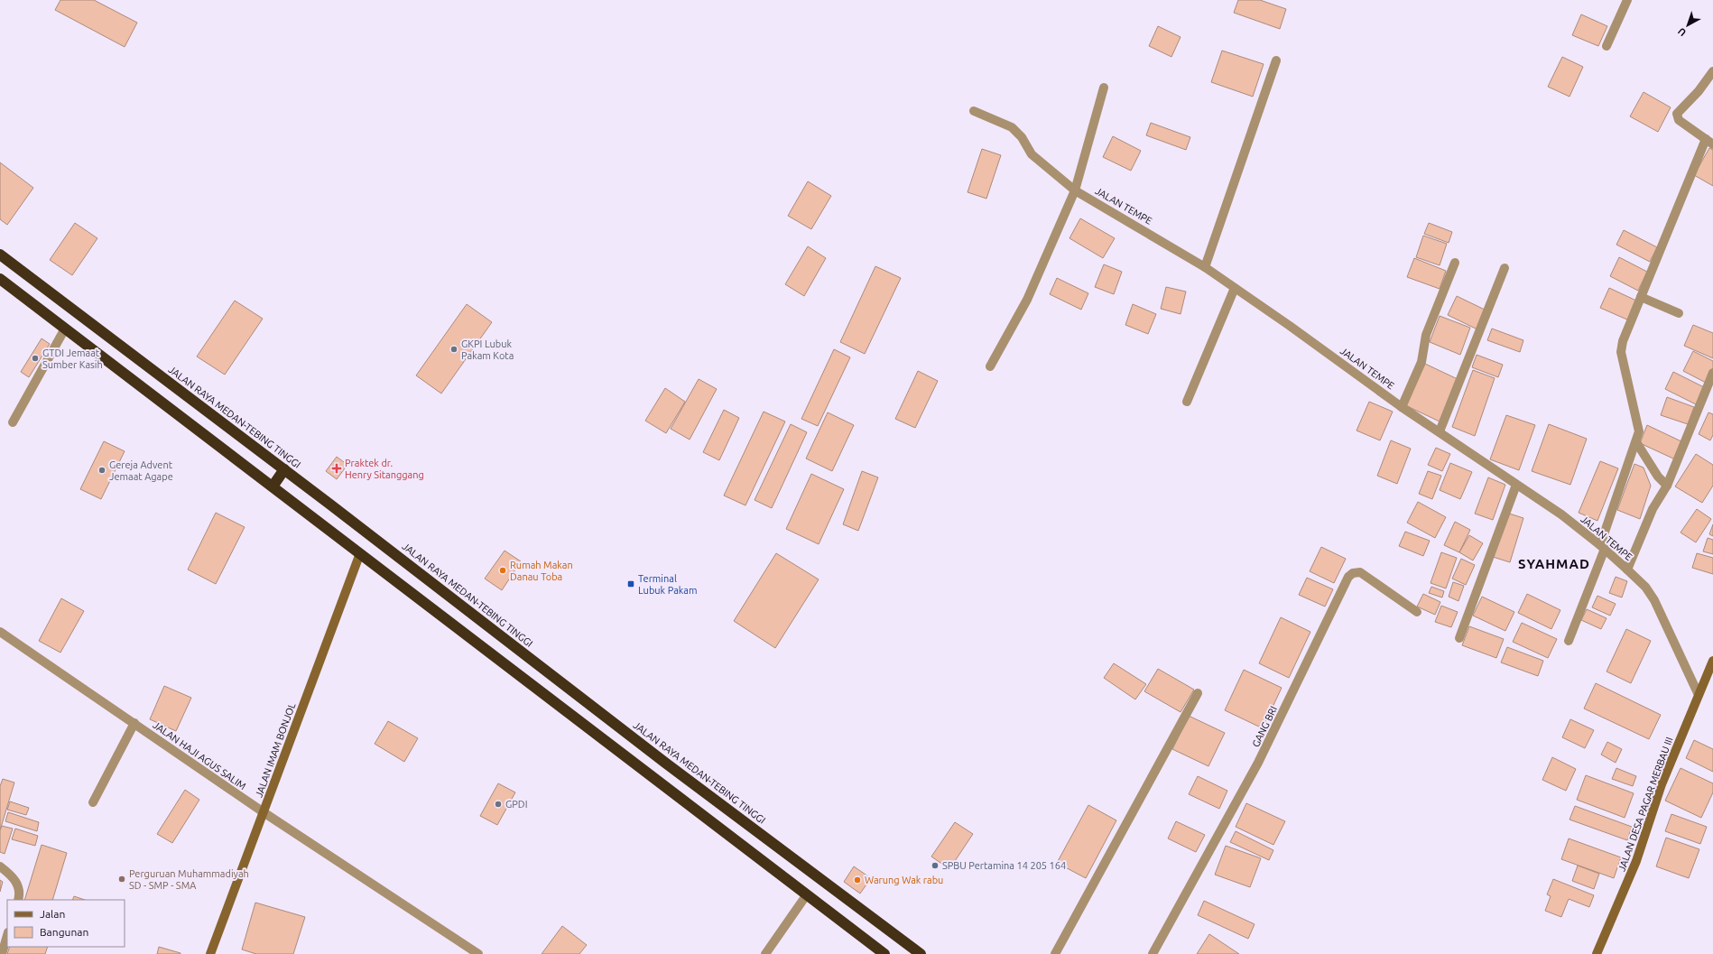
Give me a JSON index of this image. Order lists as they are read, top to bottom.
{
  "streets": {
    "highway": ["JALAN RAYA MEDAN-TEBING TINGGI"],
    "street": [
      "JALAN TEMPE",
      "GANG BRI",
      "JALAN IMAM BONJOL",
      "JALAN HAJI AGUS SALIM",
      "JALAN DESA PAGAR MERBAU III"
    ]
  },
  "crossings": [
    ["JALAN TEMPE", "JALAN DESA PAGAR MERBAU III"],
    ["JALAN IMAM BONJOL", "JALAN HAJI AGUS SALIM"]
  ],
  "districts": ["SYAHMAD"],
  "places": {
    "other": [
      "GKPI Lubuk Pakam Kota",
      "GTDI Jemaat Sumber Kasih",
      "Gereja Advent Jemaat Agape",
      "Rumah Makan Danau Toba",
      "GPDI",
      "SPBU Pertamina 14 205 164",
      "Perguruan Muhammadiyah SD - SMP - SMA",
      "Warung Wak rabu"
    ],
    "health": ["Praktek dr. Henry Sitanggang"],
    "transit": ["Terminal Lubuk Pakam"]
  },
  "legend": ["Jalan", "Bangunan"],
  "north": "bottom left"
}
